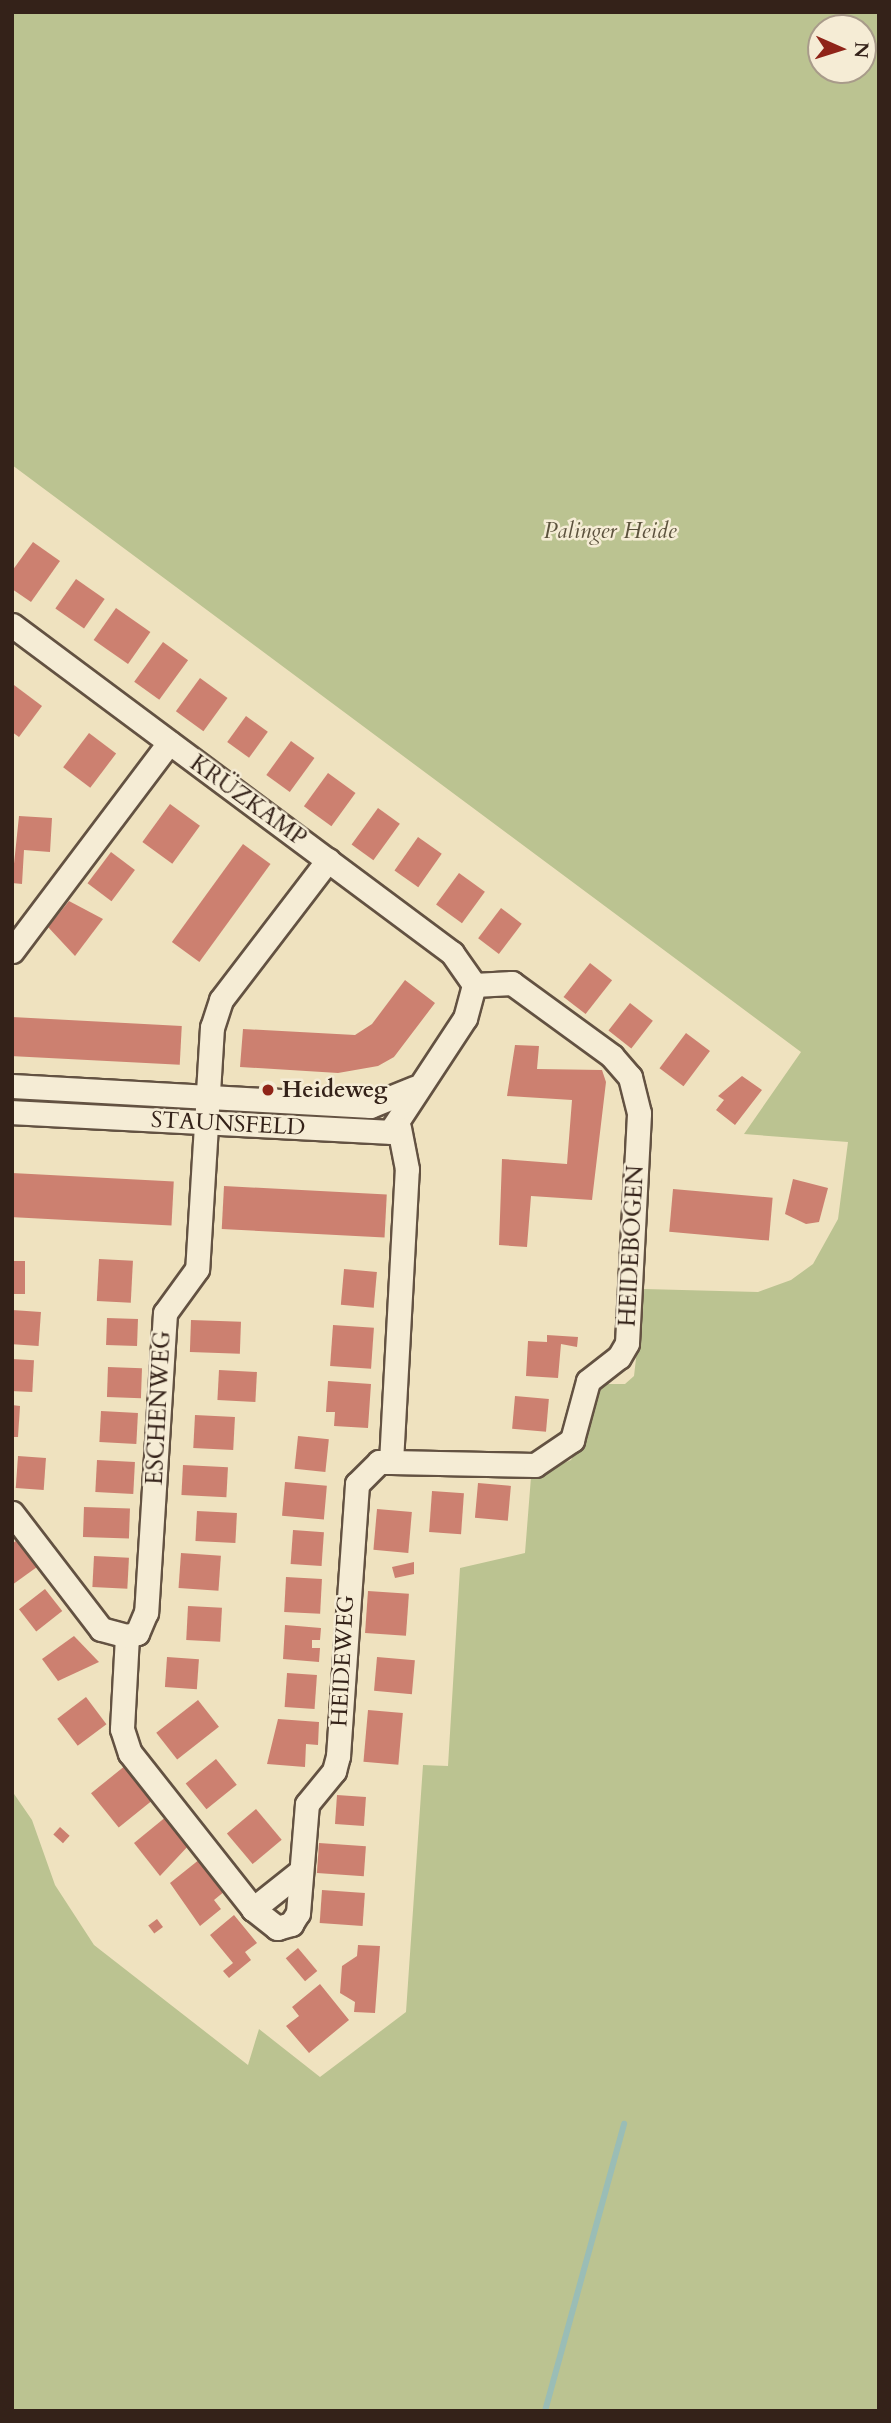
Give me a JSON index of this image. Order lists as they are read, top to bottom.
{
  "streets": {
    "street": [
      "KRÜZKAMP",
      "STAUNSFELD",
      "HEIDEBOGEN",
      "ESCHENWEG",
      "HEIDEWEG"
    ]
  },
  "crossings": [
    ["KRÜZKAMP", "HEIDEBOGEN"],
    ["KRÜZKAMP", "ESCHENWEG"],
    ["STAUNSFELD", "ESCHENWEG"],
    ["HEIDEBOGEN", "HEIDEWEG"]
  ],
  "parks": ["Palinger Heide"],
  "places": ["Heideweg"],
  "north": "right"
}
